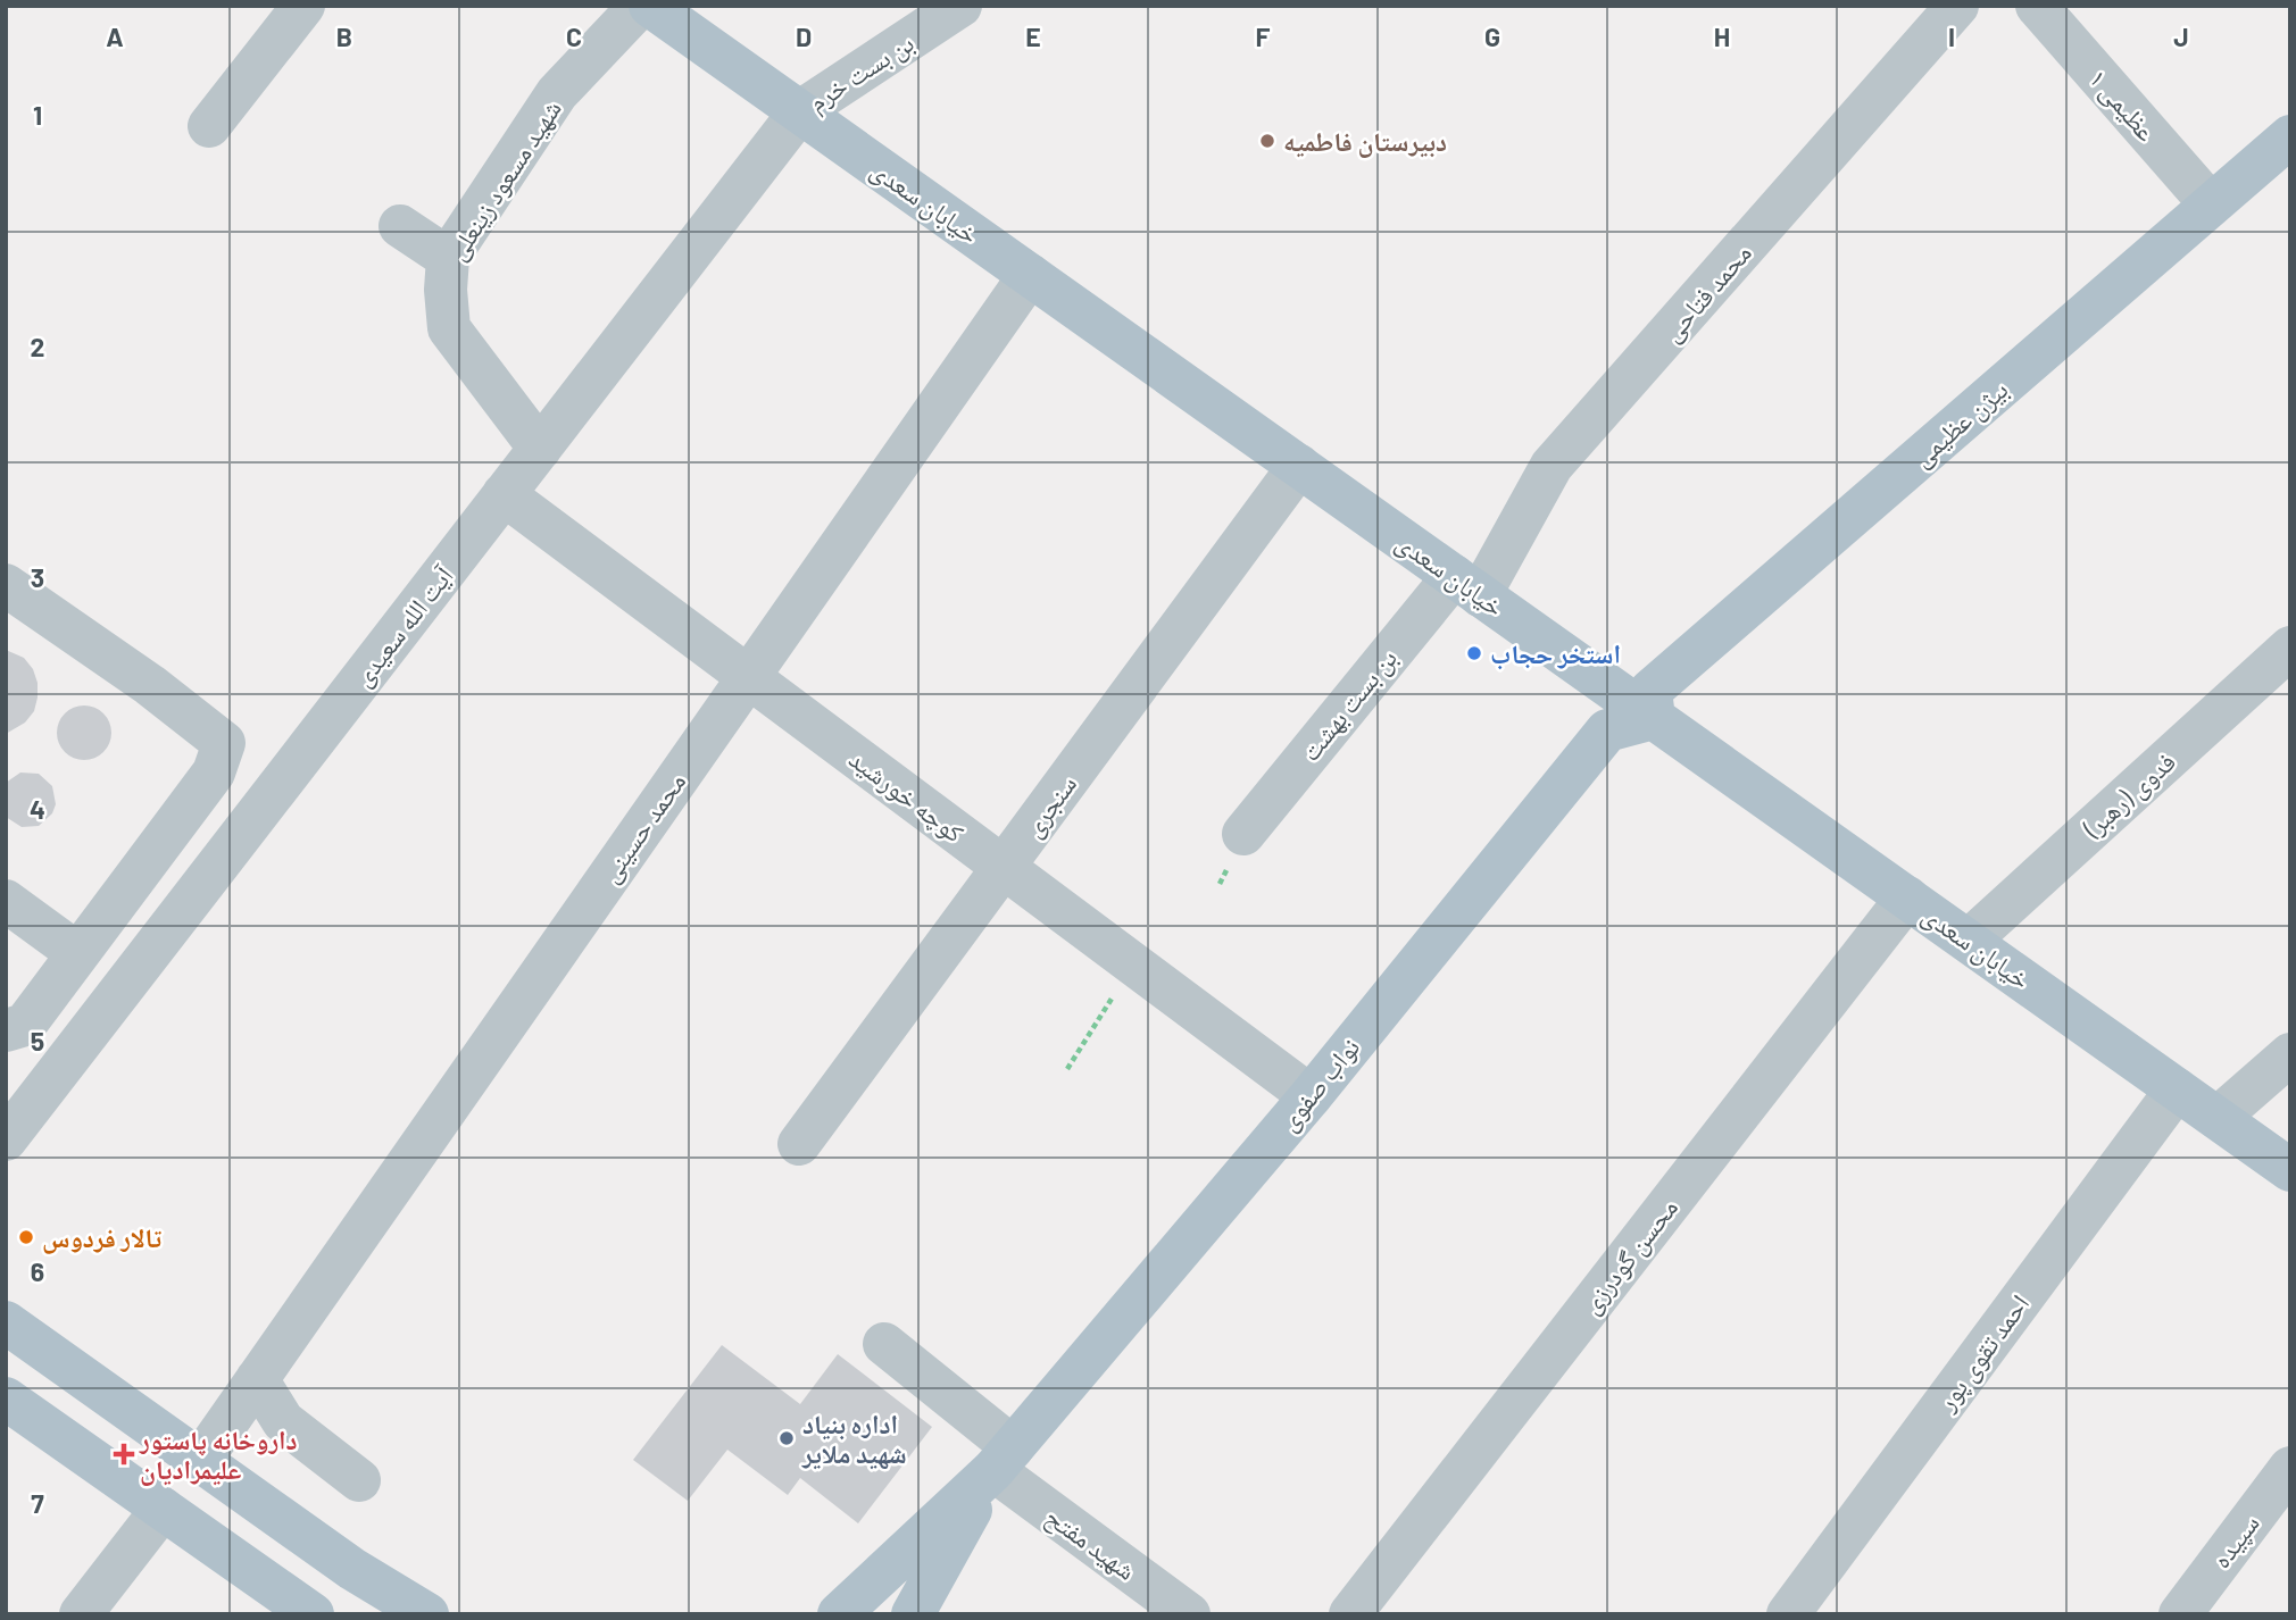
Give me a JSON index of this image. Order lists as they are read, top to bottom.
{
  "streets": {
    "main road": ["خیابان سعدی", "بیژن عظیمی", "نواب صفوی"],
    "street": [
      "بن بست خرم",
      "عظیمی ۱",
      "شهید مسعود زینعلی",
      "محمد فتاحی",
      "آیت الله سعیدی",
      "بن بست بهشت",
      "فدوی (رهبر)",
      "کوچه خورشید",
      "سنجری",
      "محمد حسینی",
      "محسن گودرزی",
      "احمد تقوی پور",
      "سپیده",
      "شهید مفتح"
    ]
  },
  "crossings": [
    ["بن بست خرم", "خیابان سعدی"],
    ["بن بست خرم", "آیت الله سعیدی"],
    ["عظیمی ۱", "بیژن عظیمی"],
    ["شهید مسعود زینعلی", "آیت الله سعیدی"],
    ["خیابان سعدی", "محمد فتاحی"],
    ["خیابان سعدی", "بیژن عظیمی"],
    ["خیابان سعدی", "آیت الله سعیدی"],
    ["خیابان سعدی", "بن بست بهشت"],
    ["خیابان سعدی", "فدوی (رهبر)"],
    ["خیابان سعدی", "سنجری"],
    ["خیابان سعدی", "محمد حسینی"],
    ["خیابان سعدی", "نواب صفوی"],
    ["خیابان سعدی", "محسن گودرزی"],
    ["خیابان سعدی", "احمد تقوی پور"],
    ["محمد فتاحی", "بن بست بهشت"],
    ["بیژن عظیمی", "نواب صفوی"],
    ["آیت الله سعیدی", "کوچه خورشید"],
    ["کوچه خورشید", "سنجری"],
    ["کوچه خورشید", "محمد حسینی"],
    ["کوچه خورشید", "نواب صفوی"],
    ["نواب صفوی", "شهید مفتح"]
  ],
  "places": {
    "other": [
      "دبیرستان فاطمیه",
      "استخر حجاب",
      "تالار فردوس",
      "اداره بنیاد شهید ملایر"
    ],
    "health": ["داروخانه پاستور علیمرادیان"]
  },
  "grid": {
    "columns": [
      "A",
      "B",
      "C",
      "D",
      "E",
      "F",
      "G",
      "H",
      "I",
      "J"
    ],
    "rows": [
      "1",
      "2",
      "3",
      "4",
      "5",
      "6",
      "7"
    ]
  }
}
